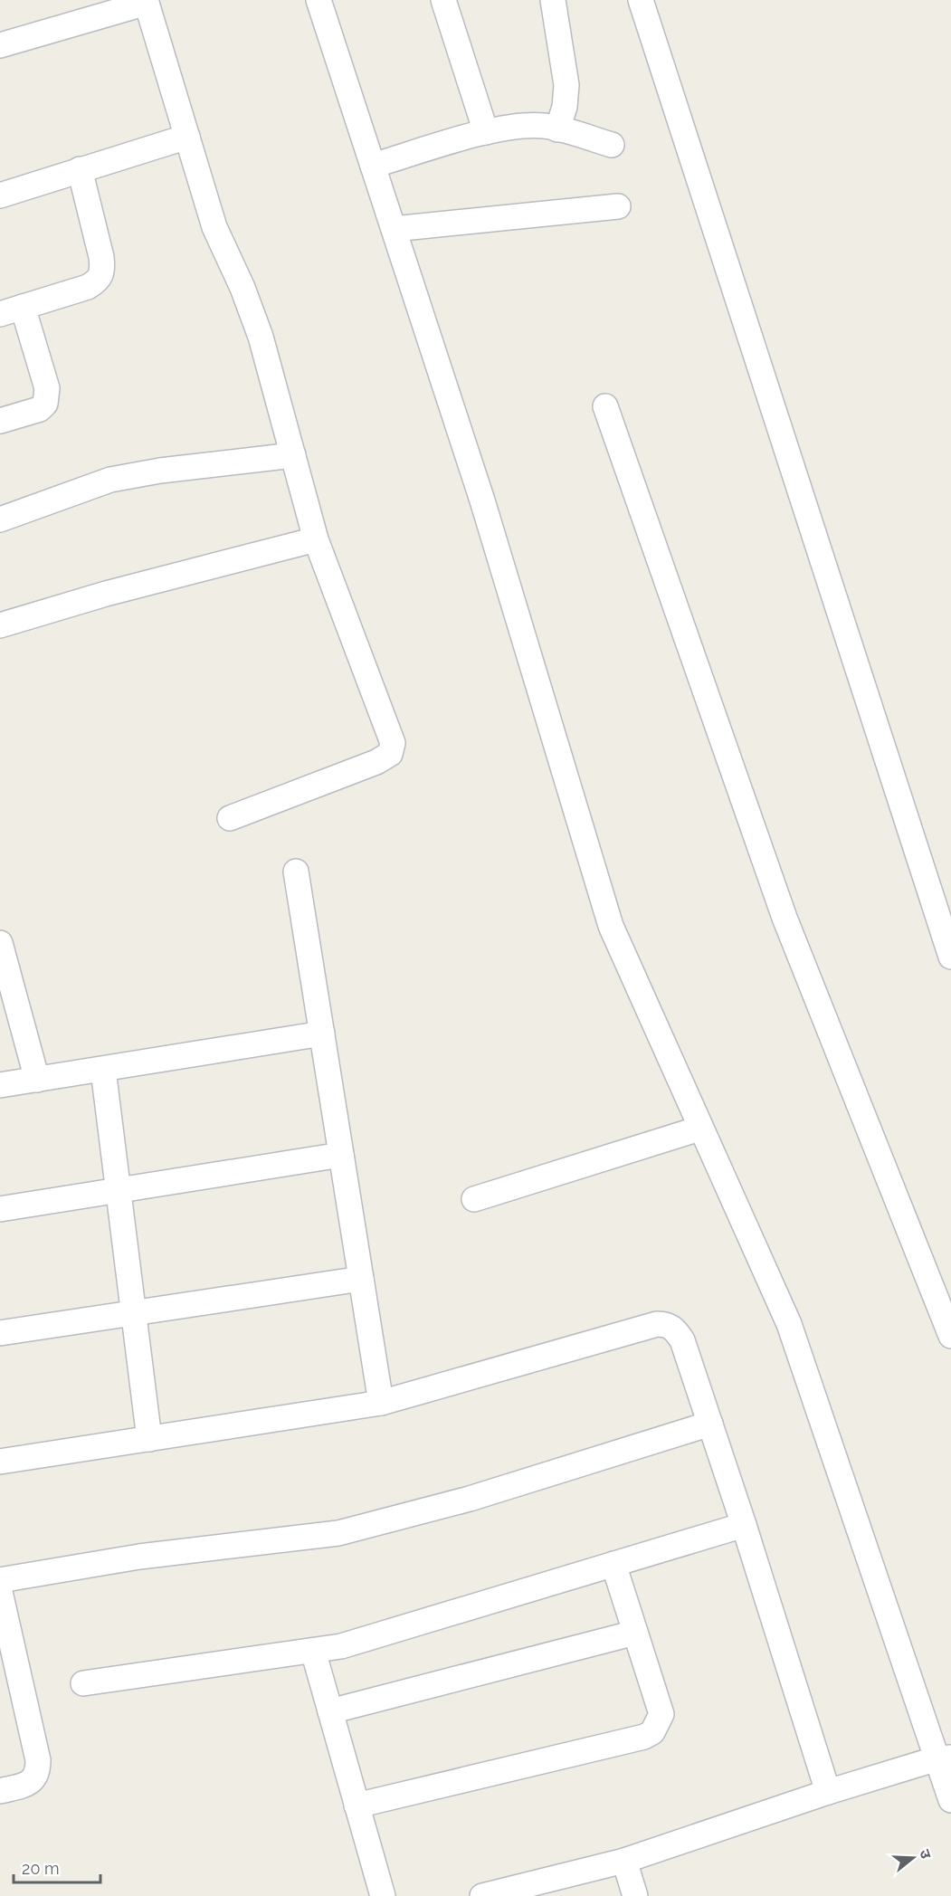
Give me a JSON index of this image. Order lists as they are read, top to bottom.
{
  "scale_bar": "20 m",
  "north": "right"
}
